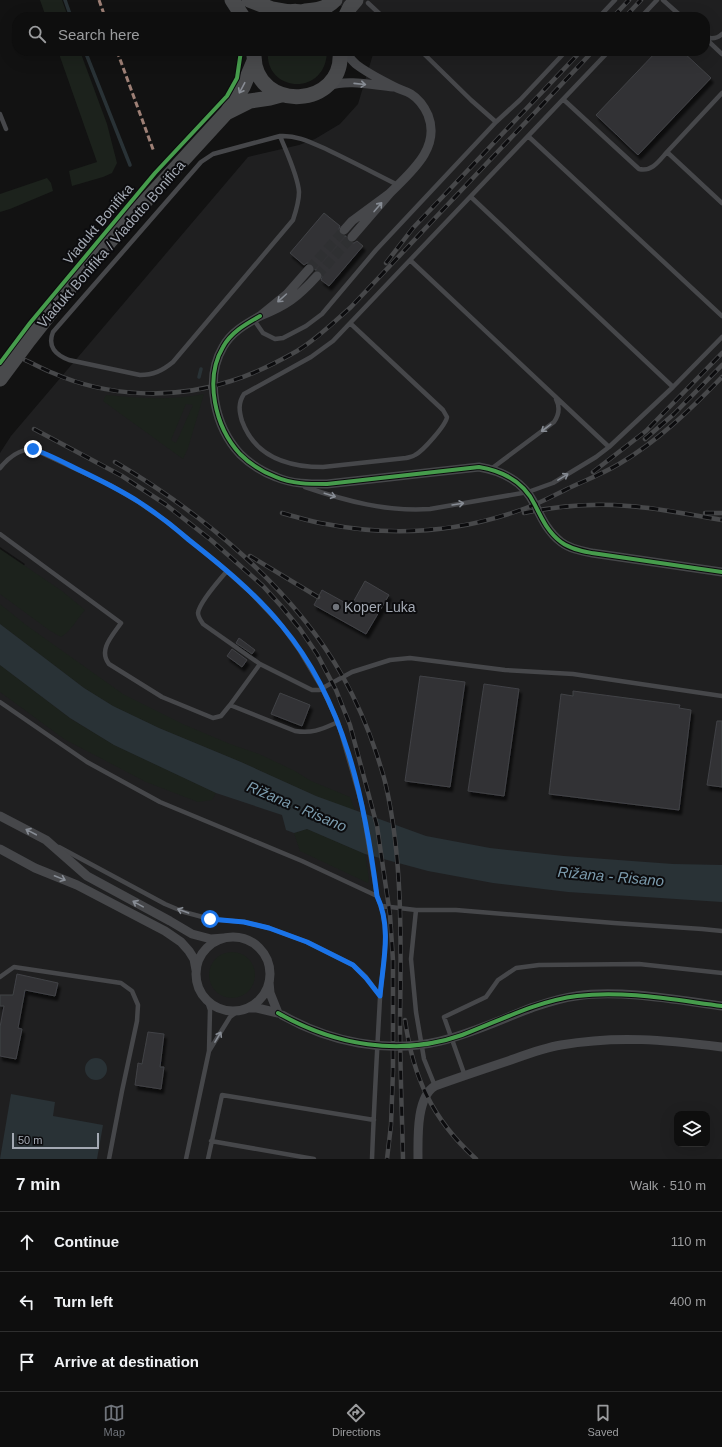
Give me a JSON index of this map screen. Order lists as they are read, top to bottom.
{
  "streets": {
    "main road": ["Viadukt Bonifika / Viadotto Bonifica"],
    "cycle path": ["Viadukt Bonifika"]
  },
  "water": ["Rižana - Risano"],
  "places": ["Koper Luka"],
  "scale_bar": "50 m",
  "page": {
    "search": "Search here",
    "scale": "50 m",
    "heading": ["7 min", "Walk · 510 m"],
    "list": [
      ["Continue", "110 m"],
      ["Turn left", "400 m"],
      "Arrive at destination"
    ],
    "nav": ["Map", "Directions", "Saved"]
  }
}
